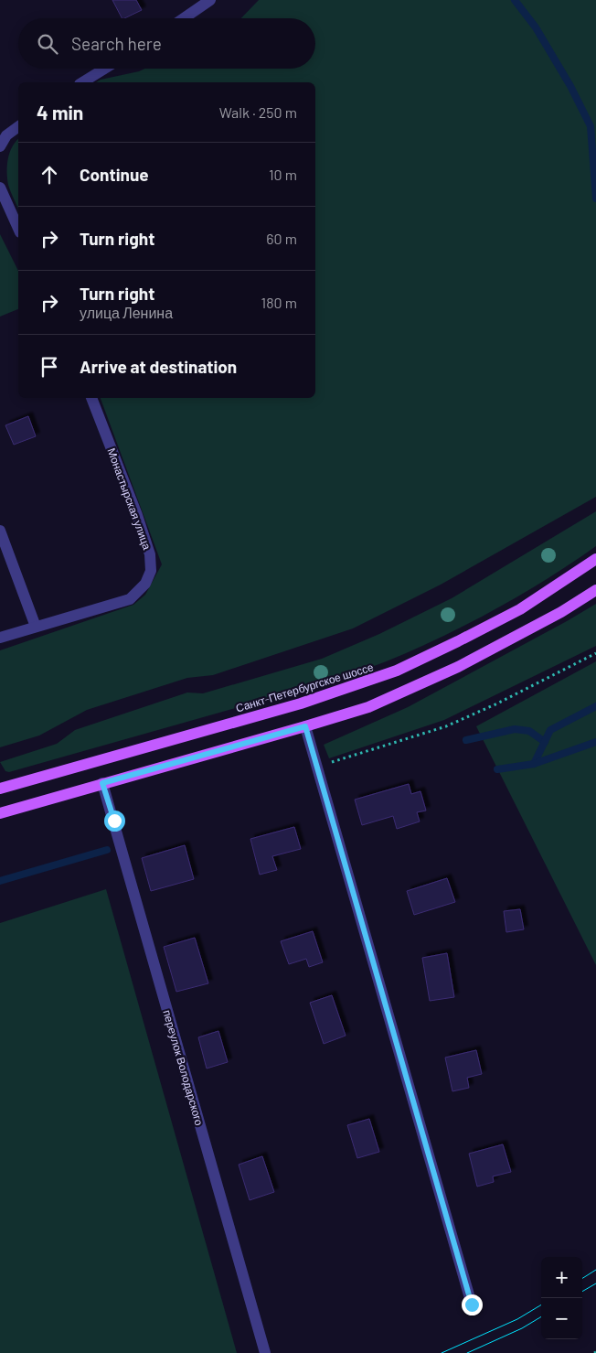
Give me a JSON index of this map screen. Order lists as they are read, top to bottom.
{
  "streets": {
    "main road": ["Санкт-Петербургское шоссе"],
    "street": ["Монастырская улица", "переулок Володарского"]
  },
  "page": {
    "search": "Search here",
    "heading": ["4 min", "Walk · 250 m"],
    "list": [
      ["Continue", "10 m"],
      ["Turn right", "60 m"],
      ["Turn right", "улица Ленина", "180 m"],
      "Arrive at destination"
    ],
    "map_buttons": ["+", "−"]
  }
}
